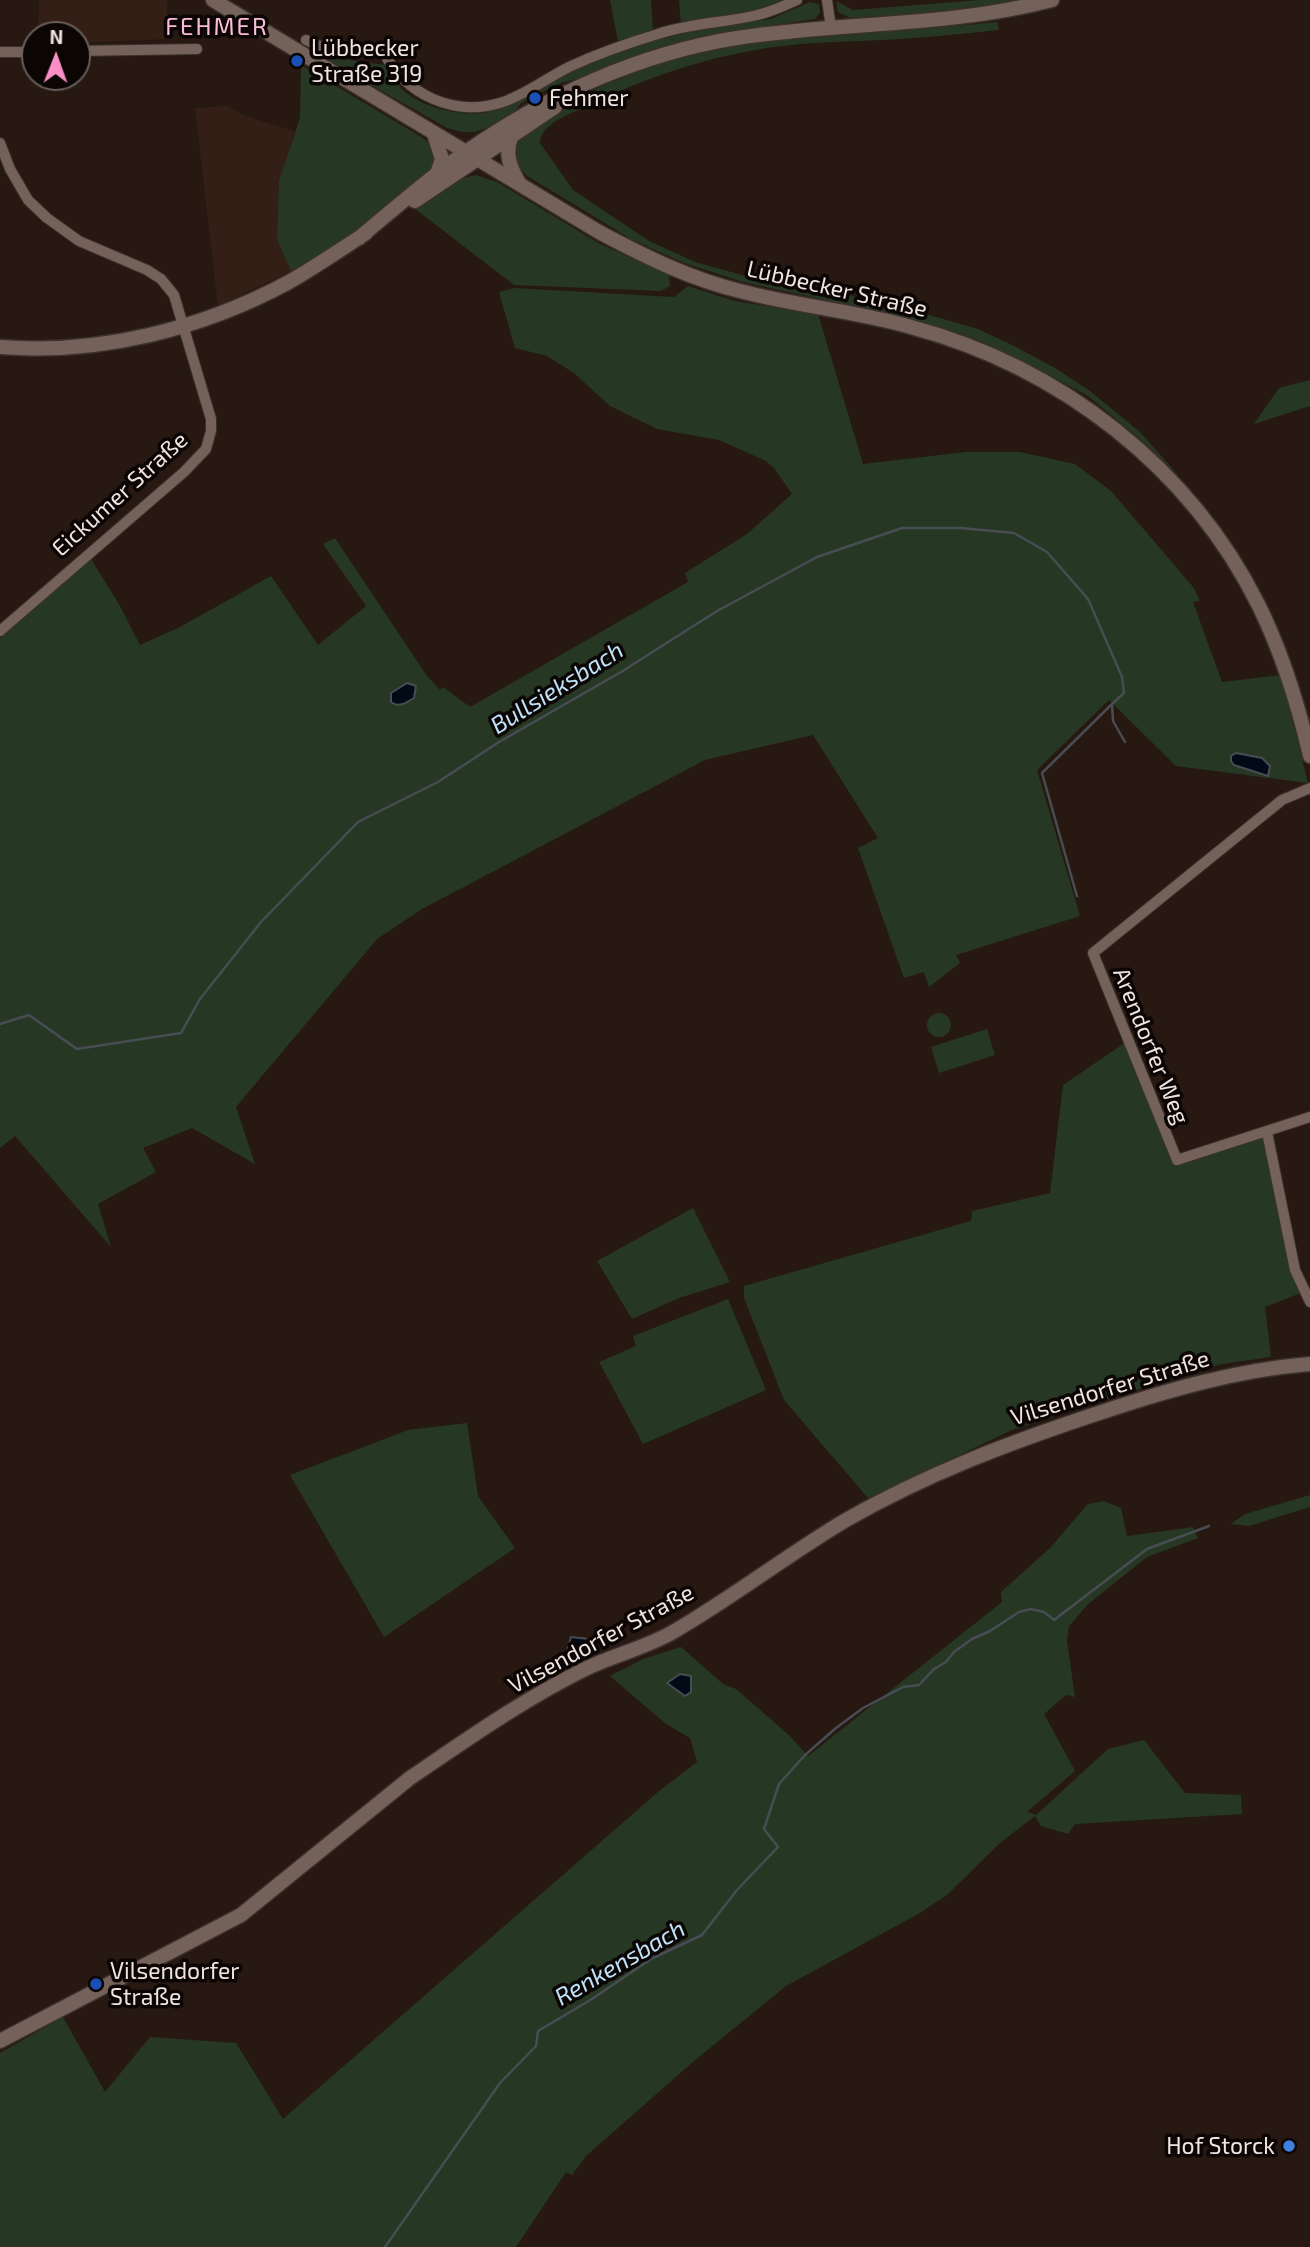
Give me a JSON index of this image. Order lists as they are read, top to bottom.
{
  "streets": {
    "main road": ["Lübbecker Straße", "Vilsendorfer Straße"],
    "street": ["Eickumer Straße", "Arendorfer Weg"]
  },
  "districts": ["FEHMER"],
  "water": ["Bullsieksbach", "Renkensbach"],
  "places": [
    "Lübbecker Straße 319",
    "Fehmer",
    "Vilsendorfer Straße",
    "Hof Storck"
  ],
  "north": "top"
}
